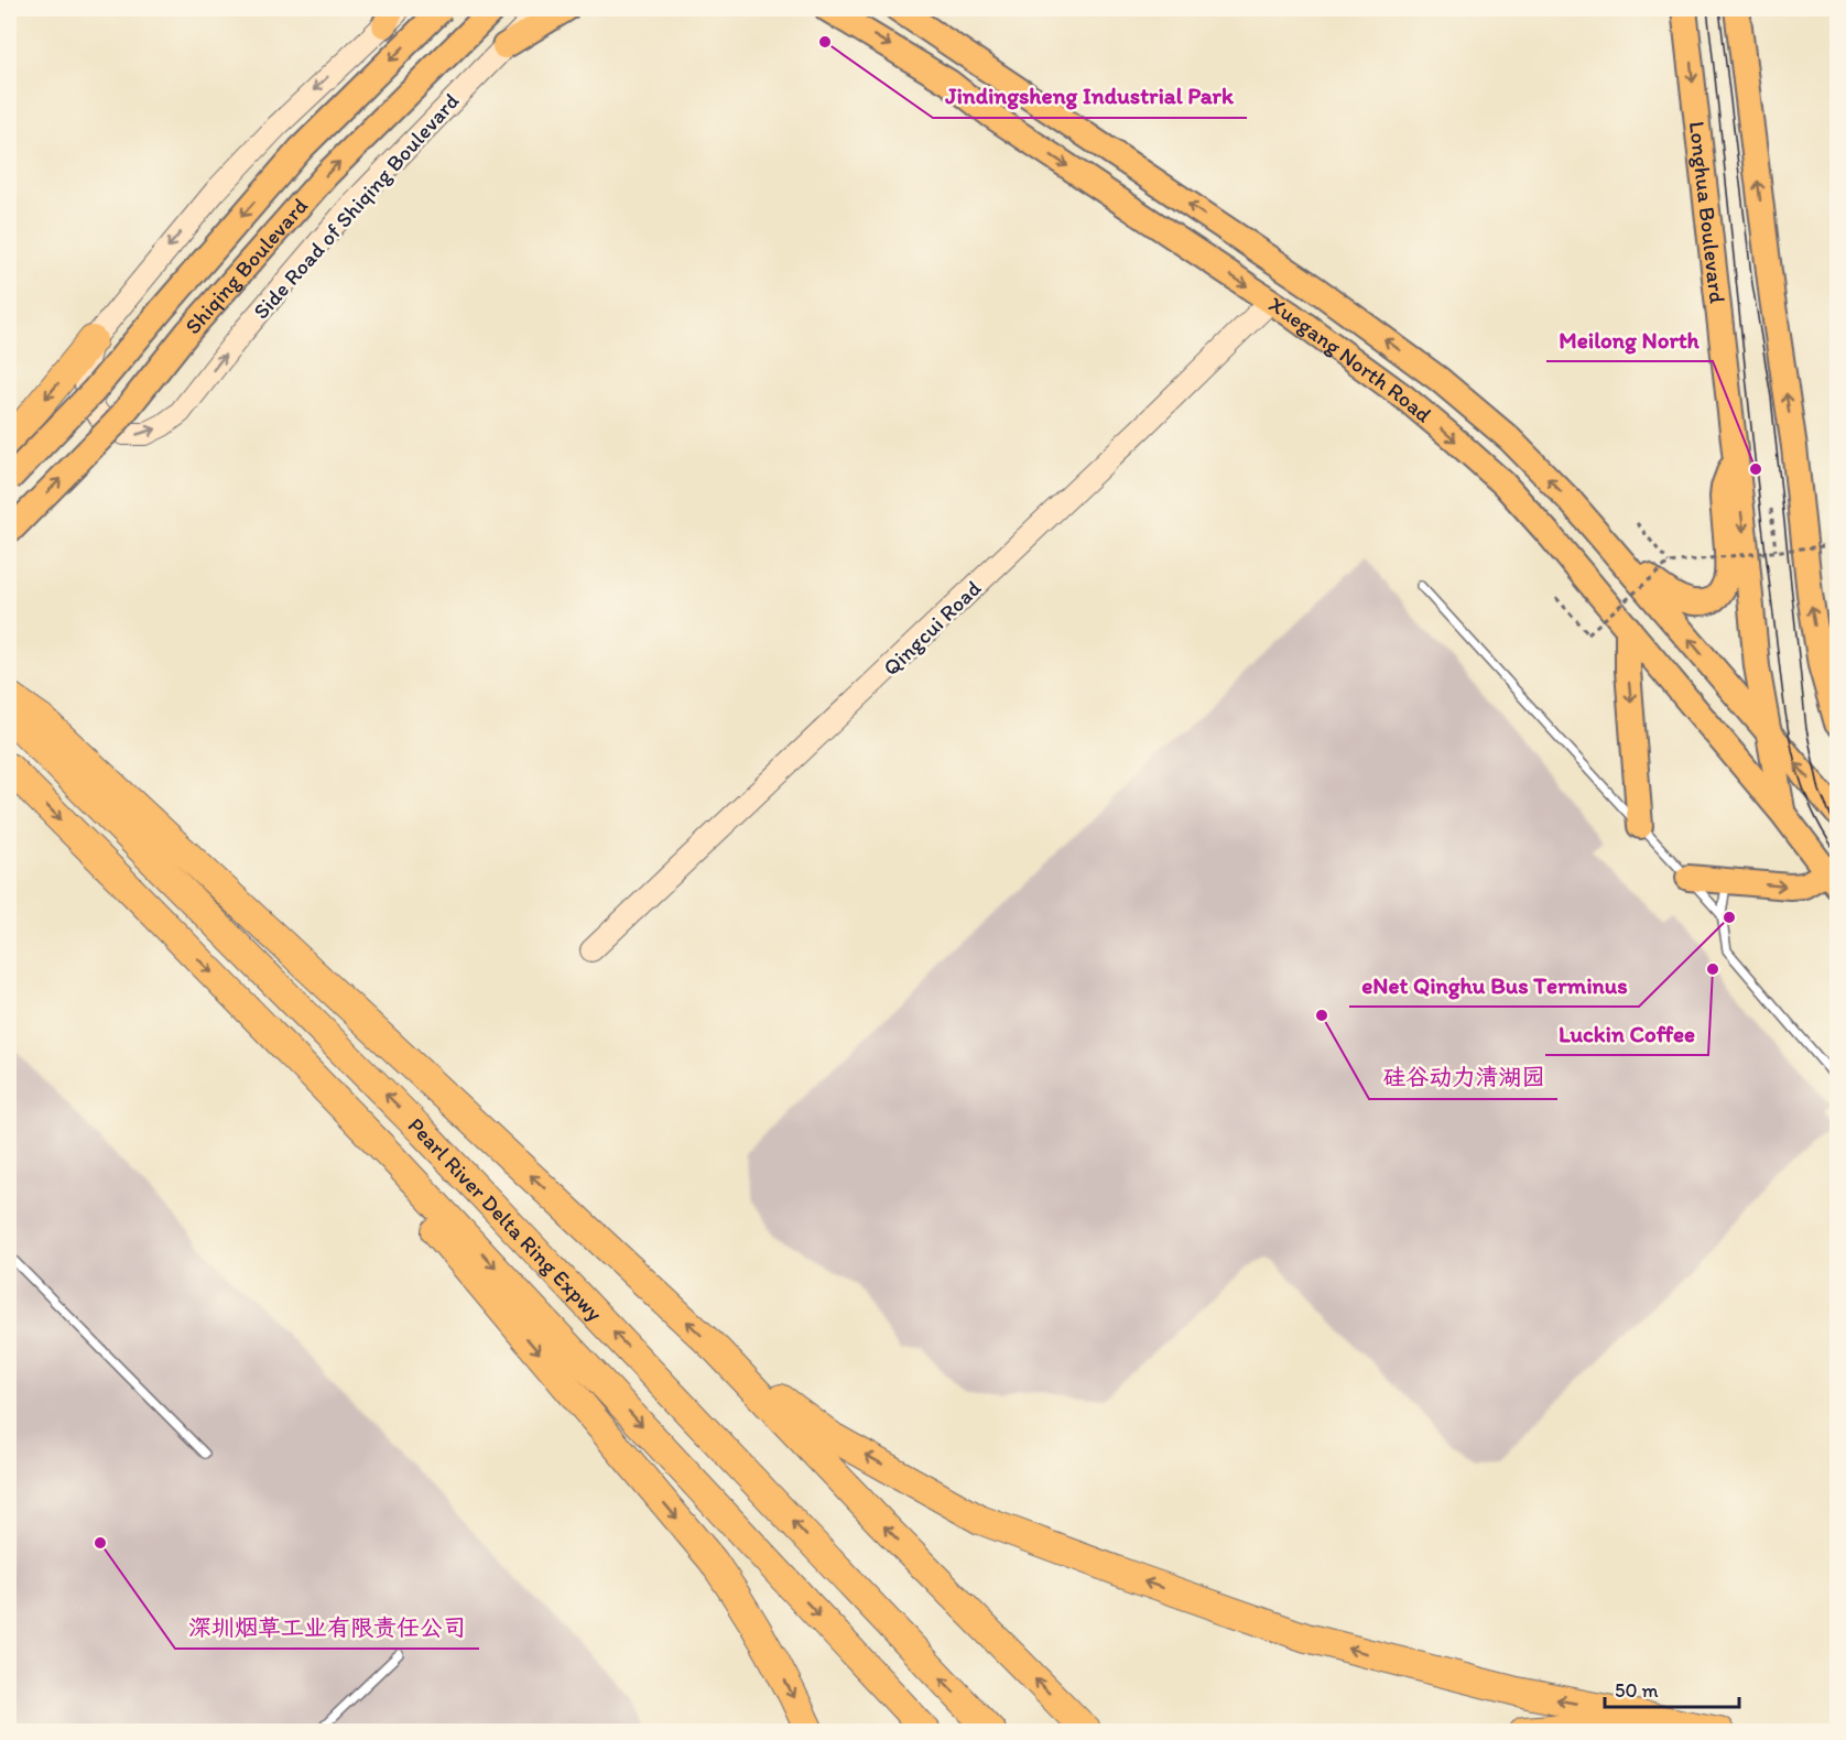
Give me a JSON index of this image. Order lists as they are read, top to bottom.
{
  "streets": {
    "highway": ["Pearl River Delta Ring Expwy"],
    "main road": [
      "Side Road of Shiqing Boulevard",
      "Longhua Boulevard",
      "Shiqing Boulevard",
      "Xuegang North Road",
      "Qingcui Road"
    ]
  },
  "crossings": [
    ["Longhua Boulevard", "Xuegang North Road"],
    ["Xuegang North Road", "Qingcui Road"]
  ],
  "places": [
    "Jindingsheng Industrial Park",
    "Meilong North",
    "eNet Qinghu Bus Terminus",
    "Luckin Coffee",
    "硅谷动力清湖园",
    "深圳烟草工业有限责任公司"
  ],
  "scale_bar": "50 m"
}
